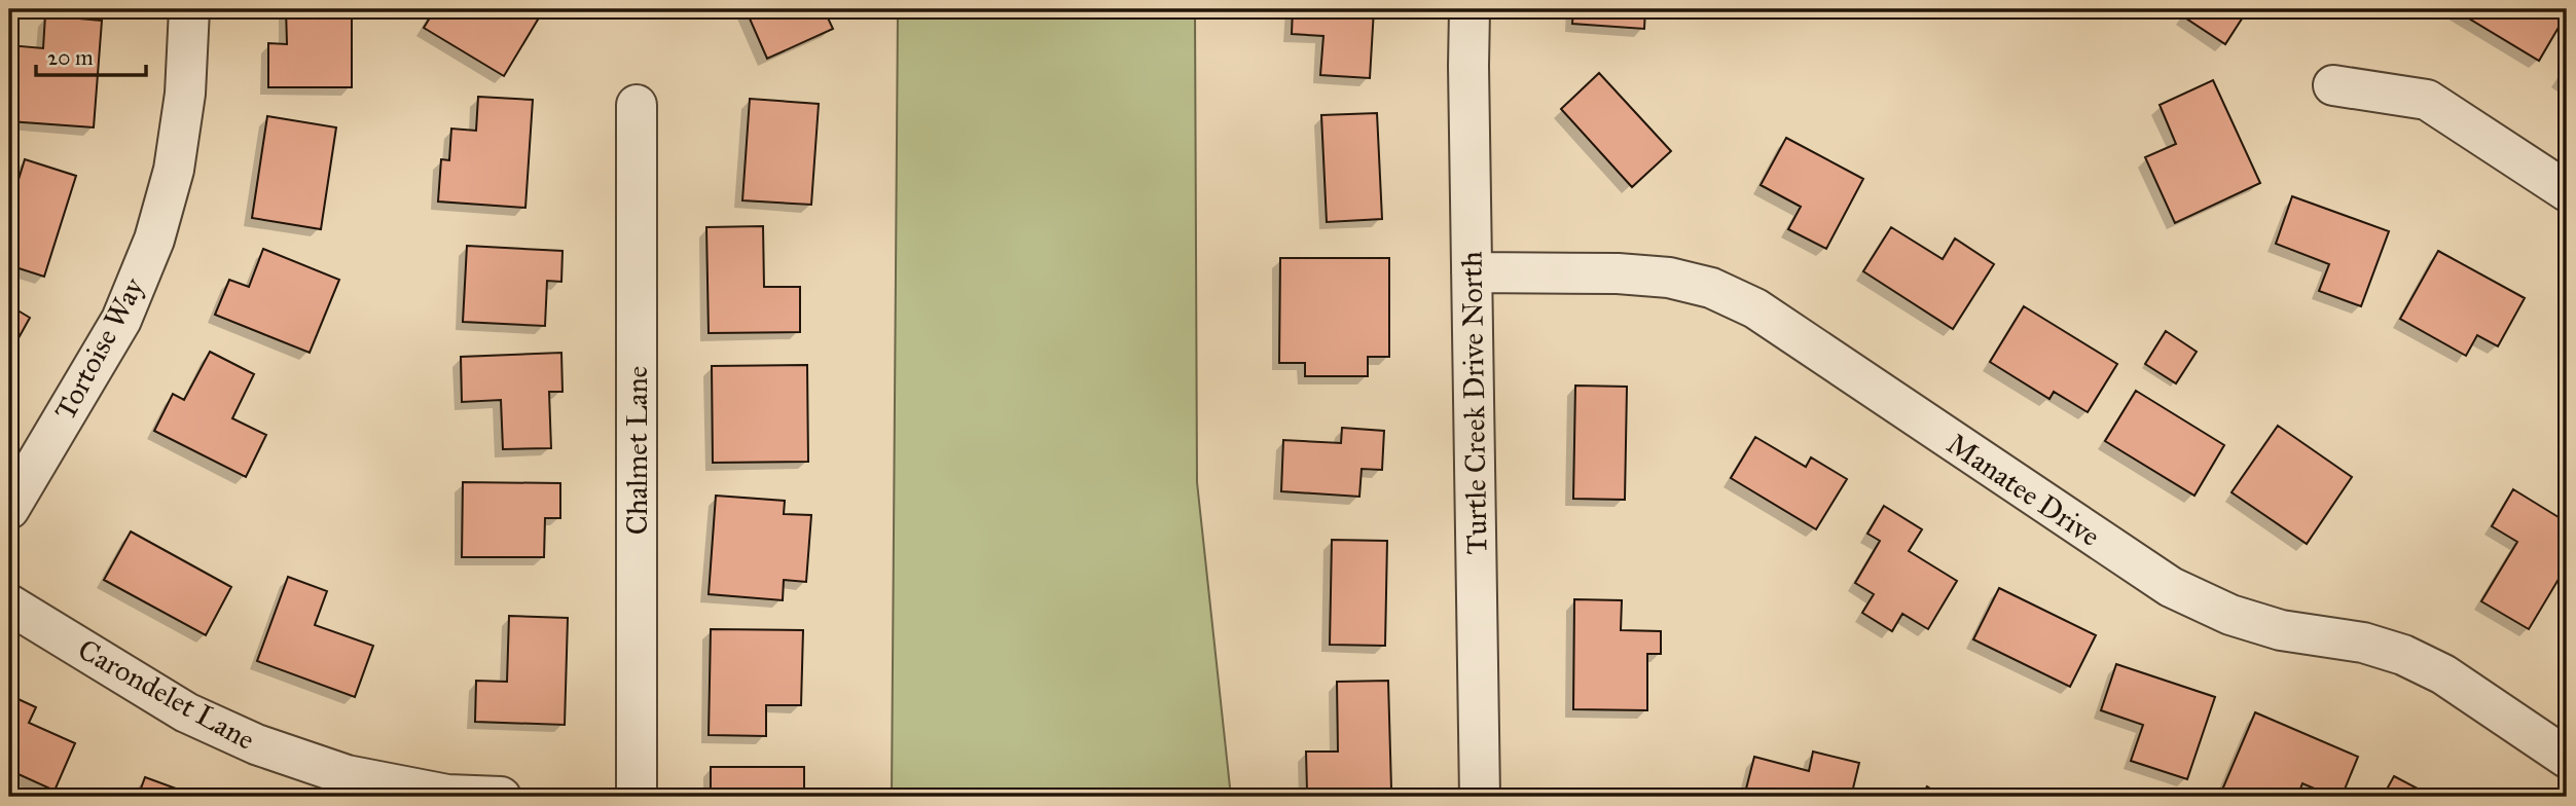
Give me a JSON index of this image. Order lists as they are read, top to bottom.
{
  "streets": {
    "street": [
      "Tortoise Way",
      "Turtle Creek Drive North",
      "Chalmet Lane",
      "Manatee Drive",
      "Carondelet Lane"
    ]
  },
  "crossings": [
    ["Turtle Creek Drive North", "Manatee Drive"]
  ],
  "scale_bar": "20 m"
}
